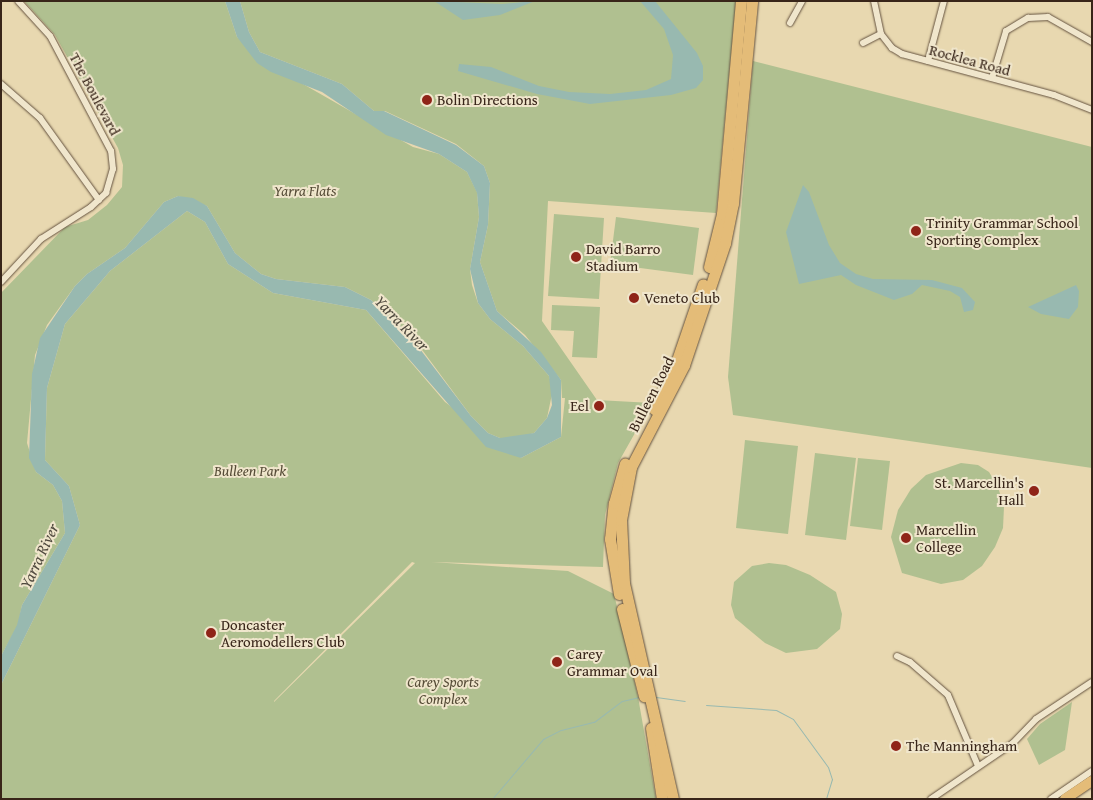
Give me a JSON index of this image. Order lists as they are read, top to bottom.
{
  "streets": {
    "highway": ["Bulleen Road"],
    "street": ["Rocklea Road", "The Boulevard"]
  },
  "water": ["Yarra River"],
  "parks": ["Yarra Flats", "Bulleen Park", "Carey Sports Complex"],
  "places": [
    "Bolin Directions",
    "Trinity Grammar School Sporting Complex",
    "David Barro Stadium",
    "Veneto Club",
    "Eel",
    "St. Marcellin's Hall",
    "Marcellin College",
    "Doncaster Aeromodellers Club",
    "Carey Grammar Oval",
    "The Manningham"
  ]
}
